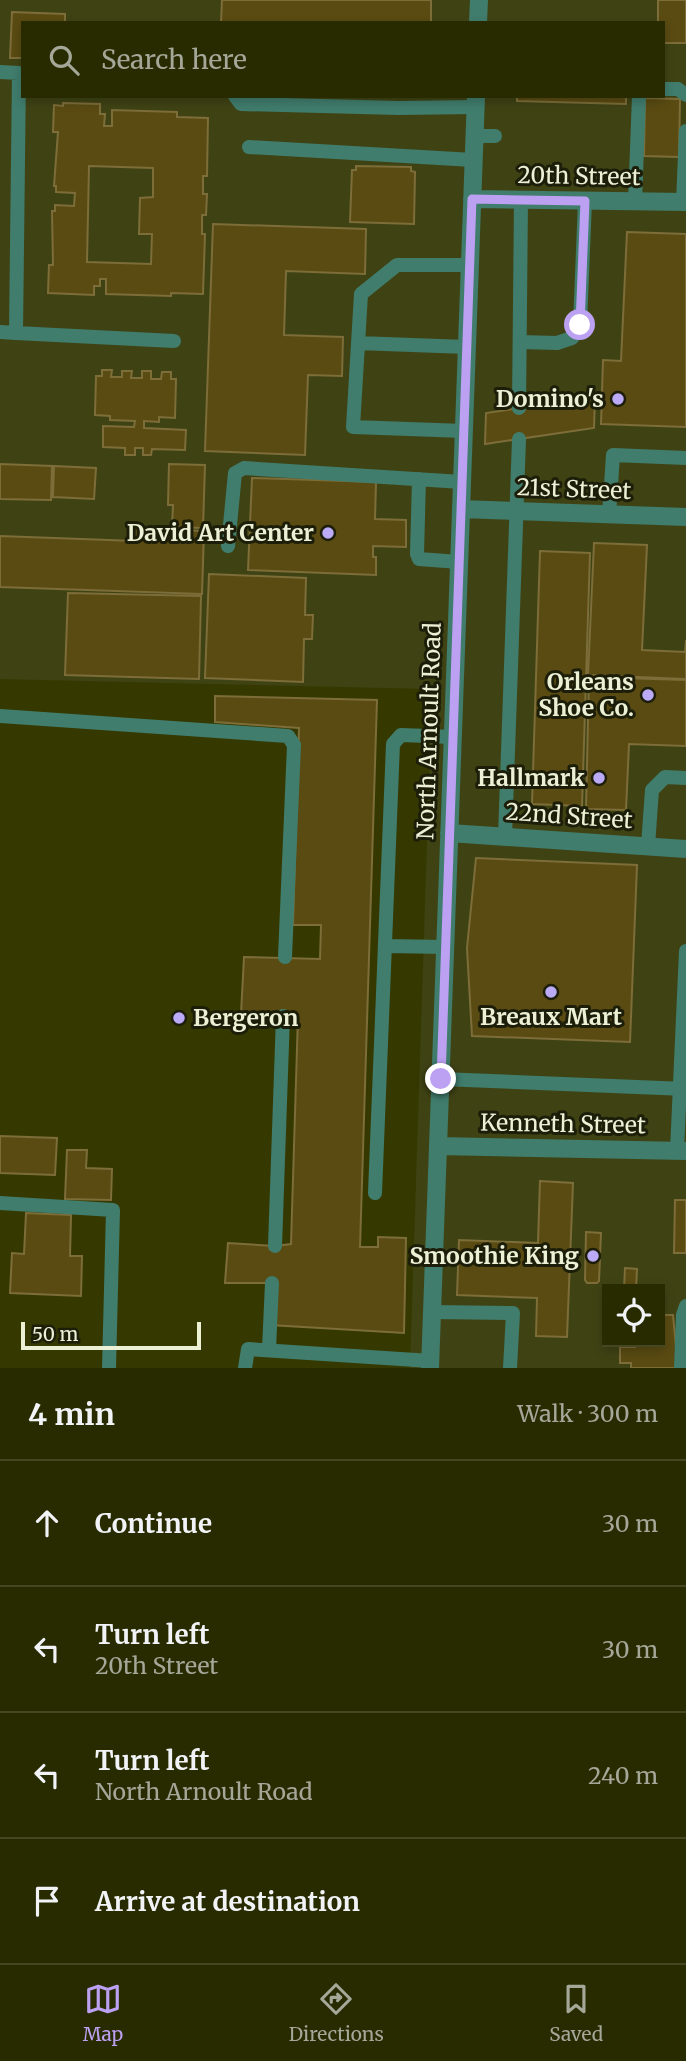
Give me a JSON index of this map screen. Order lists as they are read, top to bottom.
{
  "streets": {
    "street": [
      "20th Street",
      "21st Street",
      "North Arnoult Road",
      "22nd Street",
      "Kenneth Street"
    ]
  },
  "crossings": [
    ["20th Street", "North Arnoult Road"],
    ["21st Street", "North Arnoult Road"],
    ["North Arnoult Road", "22nd Street"],
    ["North Arnoult Road", "Kenneth Street"]
  ],
  "places": [
    "Domino's",
    "David Art Center",
    "Orleans Shoe Co.",
    "Hallmark",
    "Breaux Mart",
    "Bergeron",
    "Smoothie King"
  ],
  "scale_bar": "50 m",
  "page": {
    "search": "Search here",
    "scale": "50 m",
    "heading": ["4 min", "Walk · 300 m"],
    "list": [
      ["Continue", "30 m"],
      ["Turn left", "20th Street", "30 m"],
      ["Turn left", "North Arnoult Road", "240 m"],
      "Arrive at destination"
    ],
    "nav": ["Map", "Directions", "Saved"]
  }
}
